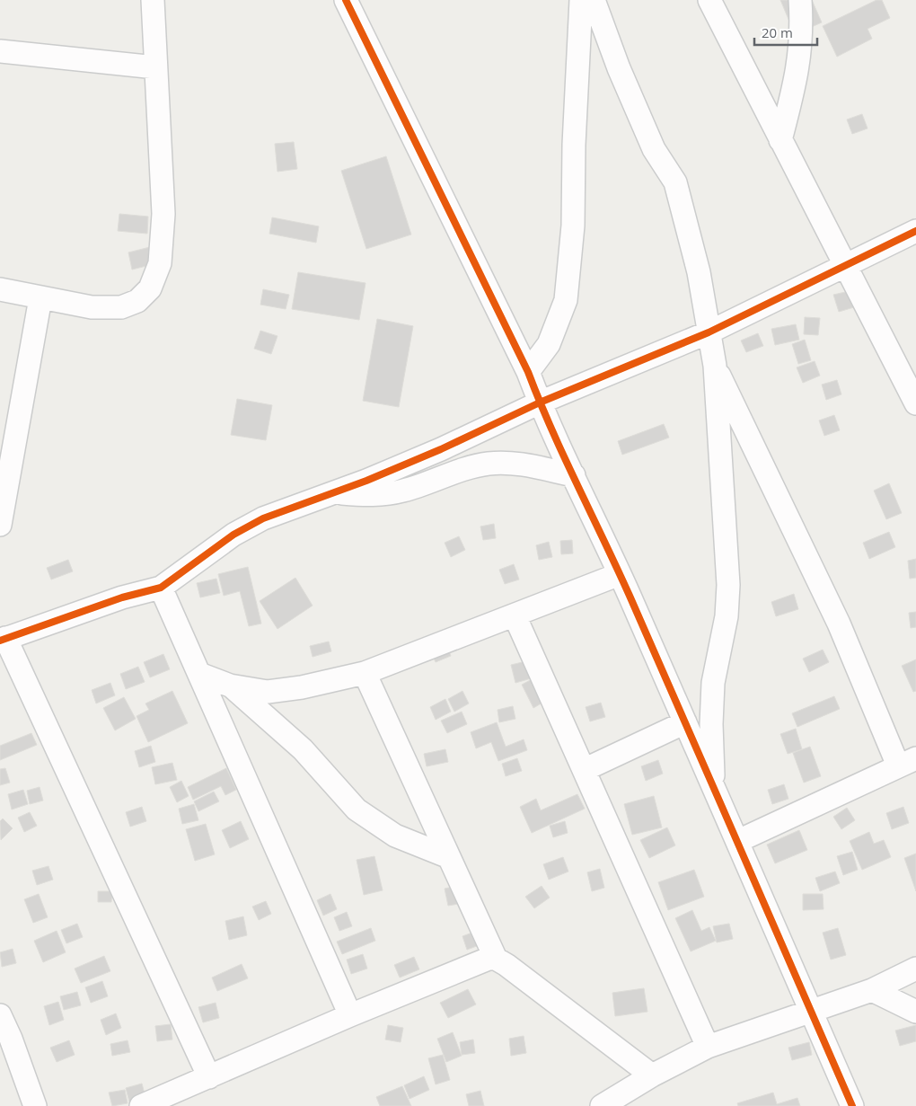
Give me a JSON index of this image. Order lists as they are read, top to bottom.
{
  "scale_bar": "20 m"
}
